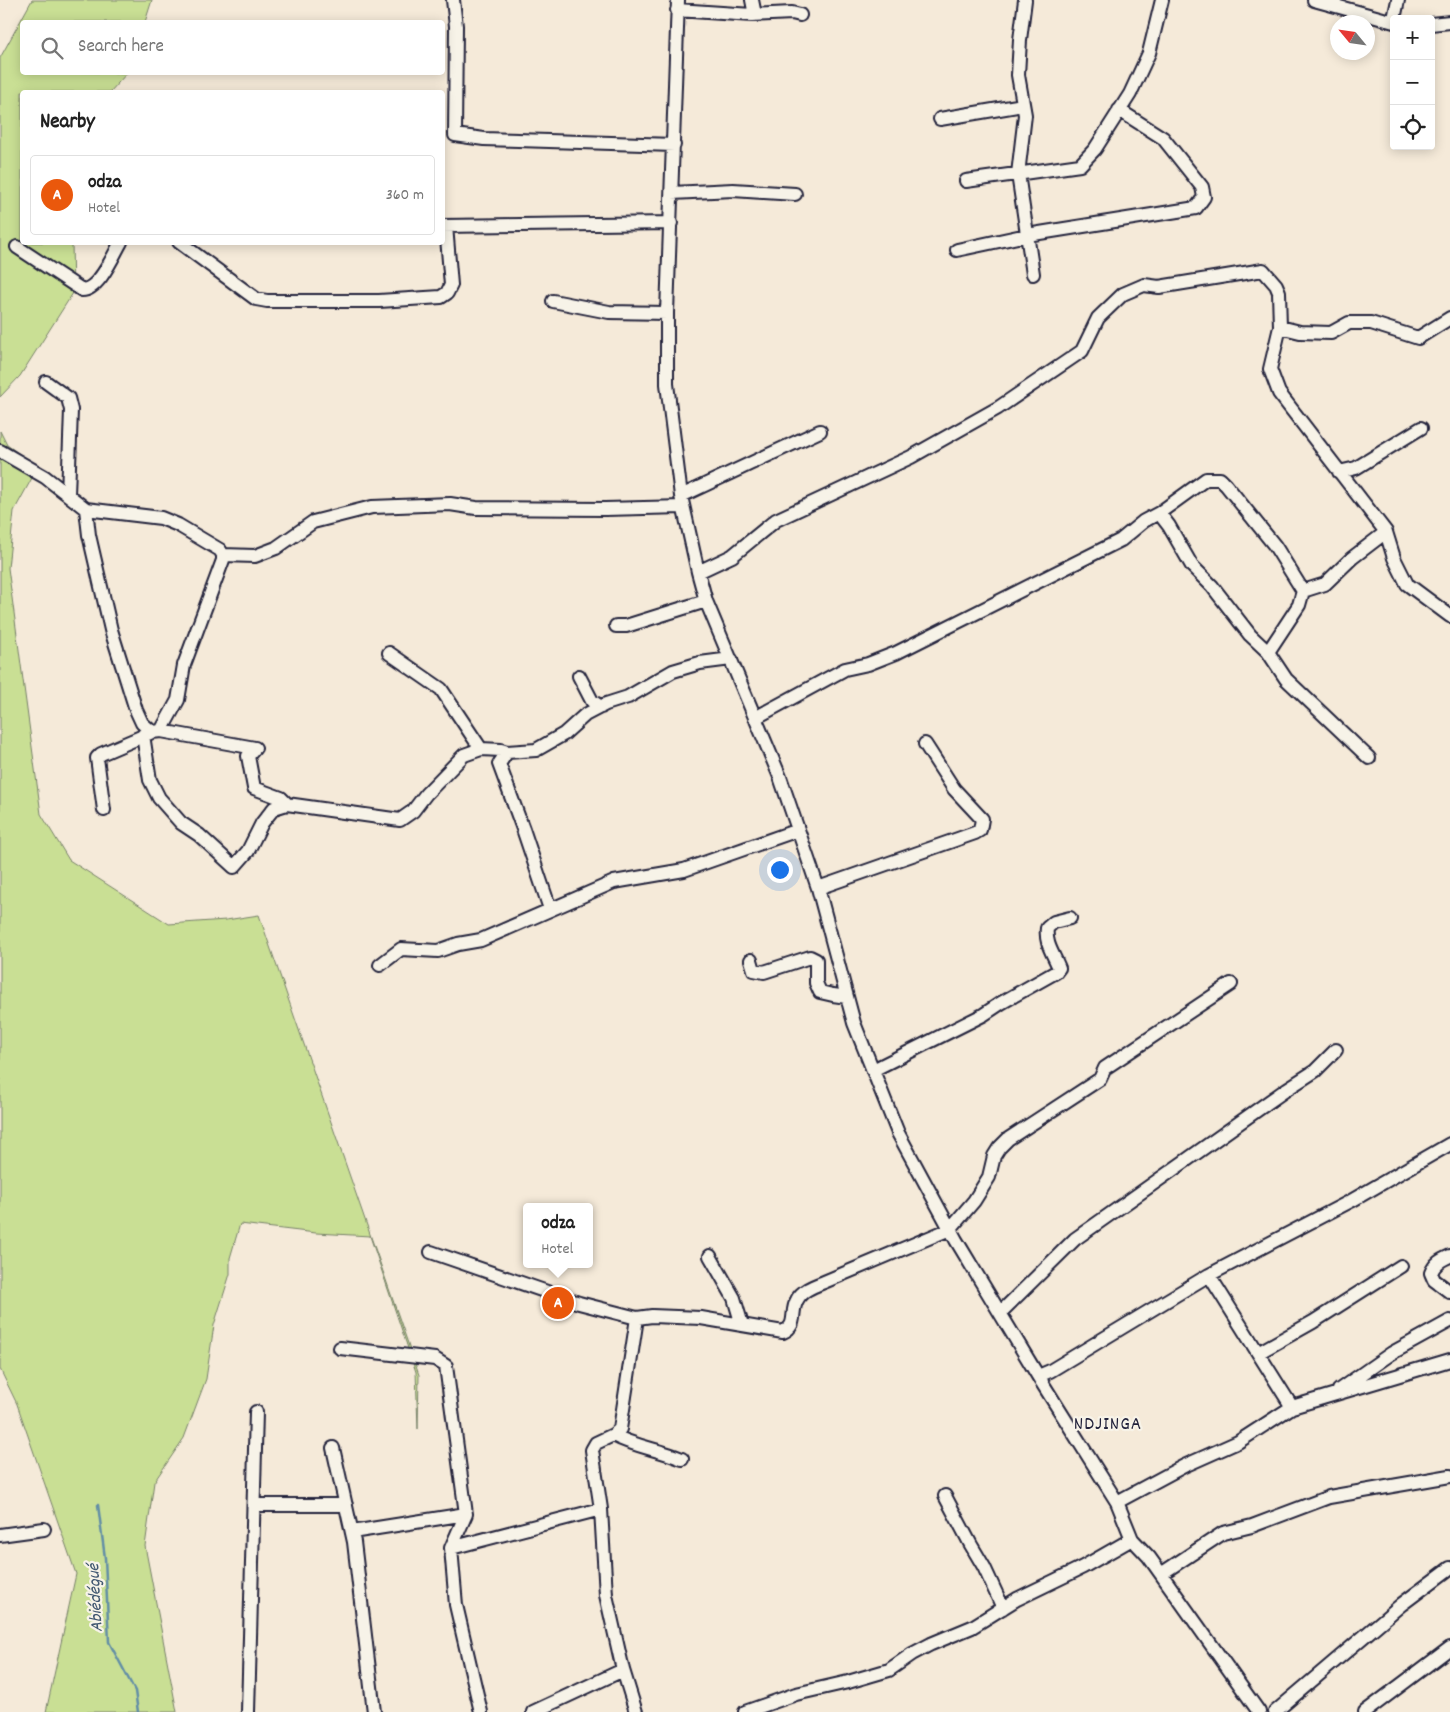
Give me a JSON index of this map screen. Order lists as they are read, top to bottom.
{
  "districts": ["NDJINGA"],
  "water": ["Abiédégué"],
  "north": "top left",
  "page": {
    "map_buttons": ["+", "−"],
    "search": "Search here",
    "heading": "Nearby",
    "list": [
      {
        "mark": "A",
        "name": "odza",
        "note": "Hotel",
        "value": "360 m"
      }
    ],
    "popup": ["odza", "Hotel"],
    "pins": "A"
  }
}
